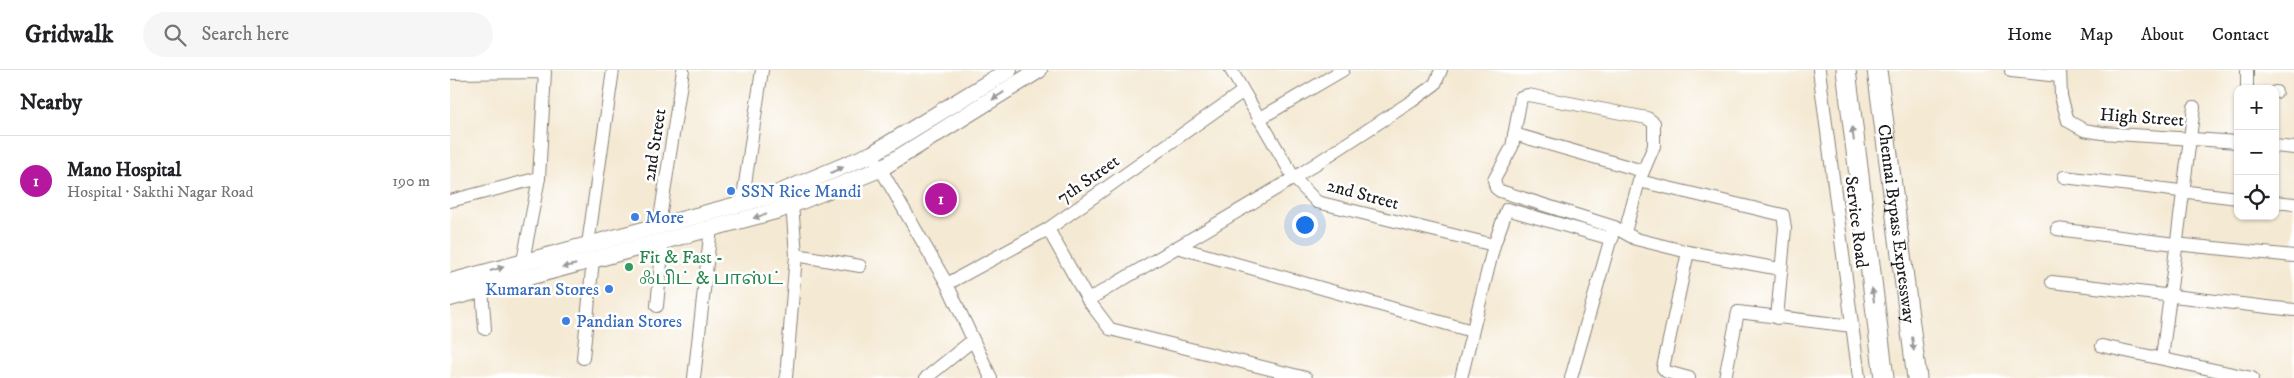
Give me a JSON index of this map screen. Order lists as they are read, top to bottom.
{
  "streets": {
    "highway": ["Chennai Bypass Expressway"],
    "street": [
      "High Street",
      "2nd Street",
      "7th Street",
      "Service Road"
    ]
  },
  "crossings": [
    ["2nd Street", "7th Street"]
  ],
  "places": [
    "SSN Rice Mandi",
    "More",
    "Fit & Fast - ஃபிட் & பாஸ்ட்",
    "Kumaran Stores",
    "Pandian Stores"
  ],
  "page": {
    "header": "Gridwalk",
    "search": "Search here",
    "nav": [
      "Home",
      "Map",
      "About",
      "Contact"
    ],
    "heading": "Nearby",
    "map_buttons": ["+", "−"],
    "list": [
      {
        "mark": "1",
        "name": "Mano Hospital",
        "note": "Hospital · Sakthi Nagar Road",
        "value": "190 m"
      }
    ],
    "pins": "1"
  }
}
